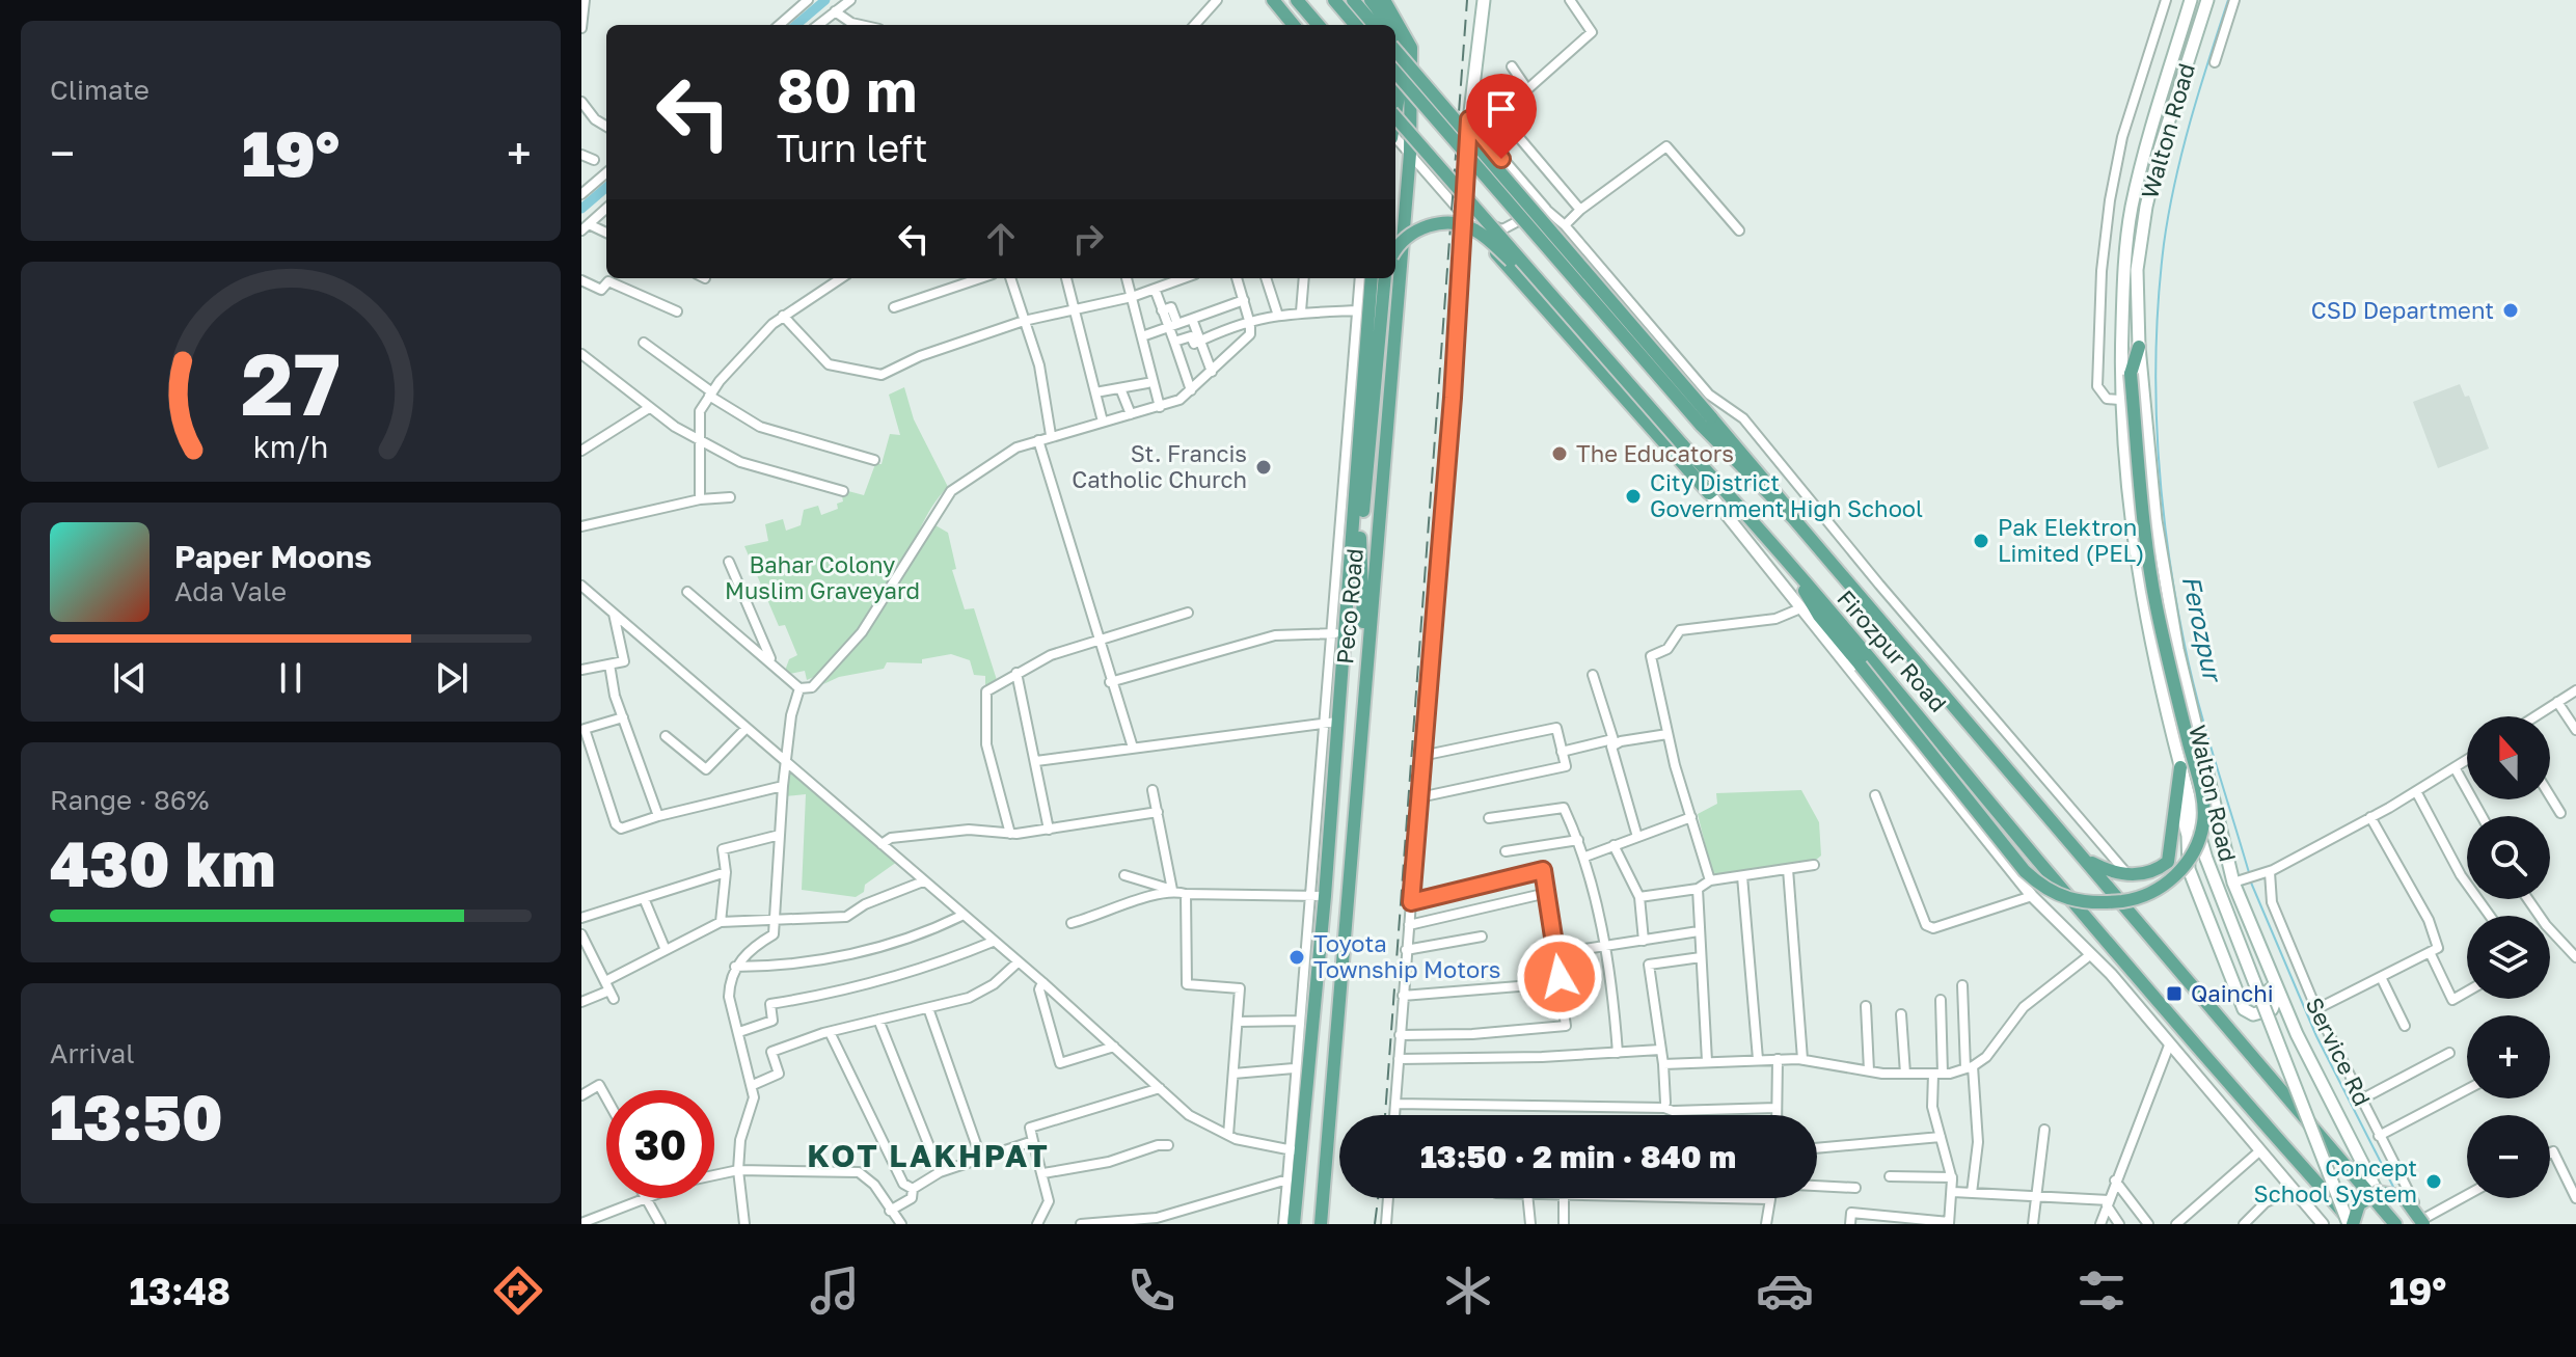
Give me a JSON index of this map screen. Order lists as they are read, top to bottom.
{
  "streets": {
    "main road": ["Walton Road", "Peco Road", "Firozpur Road"],
    "street": ["Service Rd"]
  },
  "crossings": [
    ["Walton Road", "Firozpur Road"]
  ],
  "districts": ["KOT LAKHPAT"],
  "water": ["Ferozpur"],
  "parks": ["Bahar Colony Muslim Graveyard"],
  "places": {
    "other": [
      "CSD Department",
      "The Educators",
      "St. Francis Catholic Church",
      "City District Government High School",
      "Pak Elektron Limited (PEL)",
      "Toyota Township Motors",
      "Concept School System"
    ],
    "transit": ["Qainchi"]
  },
  "north": "top",
  "page": {
    "tile": [
      "Climate",
      ["Range · 86%", "430 km"],
      ["Arrival", "13:50"]
    ],
    "turn": ["80 m", "Turn left"],
    "heat": ["−", "19°", "+"],
    "song": ["Paper Moons", "Ada Vale"],
    "map_buttons": ["+", "−"],
    "limit": "30",
    "trip": "13:50 · 2 min · 840 m",
    "tabs": ["13:48", "19°"],
    "gauge": ["27", "km/h"]
  }
}
